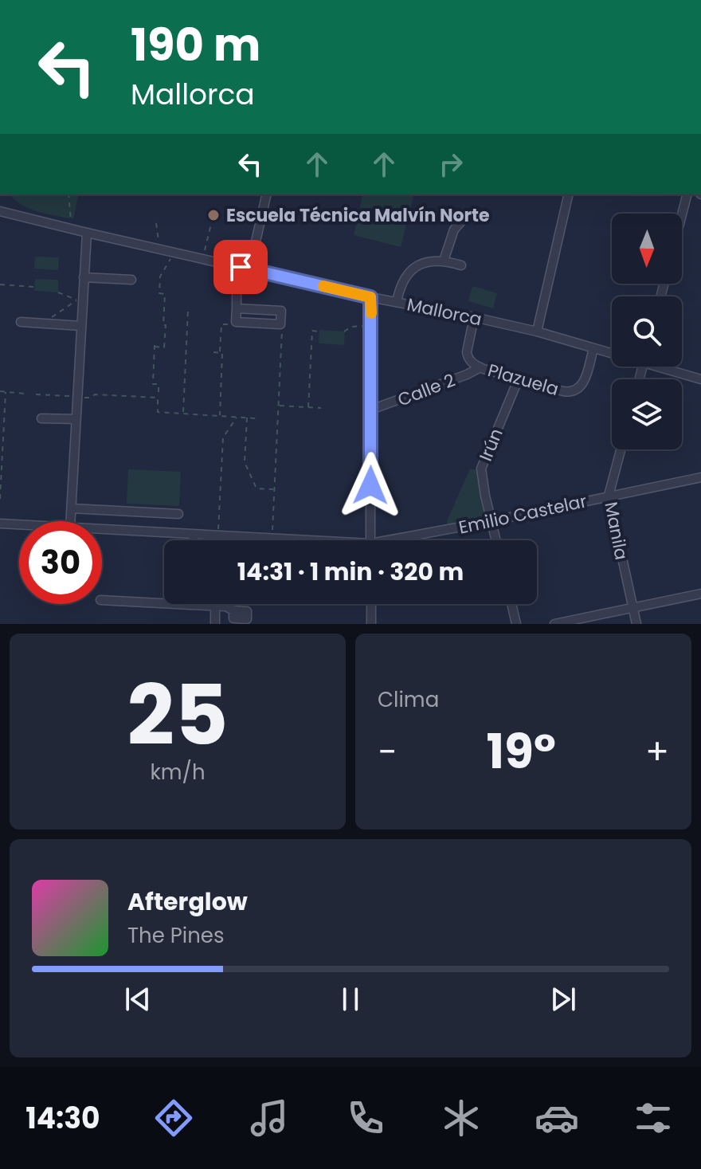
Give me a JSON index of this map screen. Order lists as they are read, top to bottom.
{
  "streets": {
    "street": [
      "Mallorca",
      "Plazuela",
      "Calle 2",
      "Irún",
      "Emilio Castelar",
      "Manila"
    ]
  },
  "crossings": [
    ["Mallorca", "Plazuela"],
    ["Plazuela", "Calle 2"],
    ["Plazuela", "Irún"],
    ["Irún", "Emilio Castelar"],
    ["Emilio Castelar", "Manila"]
  ],
  "places": ["Escuela Técnica Malvín Norte"],
  "north": "bottom",
  "page": {
    "turn": ["190 m", "Mallorca"],
    "limit": "30",
    "trip": "14:31 · 1 min · 320 m",
    "tile": [
      ["25", "km/h"],
      "Clima"
    ],
    "heat": ["−", "19°", "+"],
    "song": ["Afterglow", "The Pines"],
    "tabs": "14:30"
  }
}
